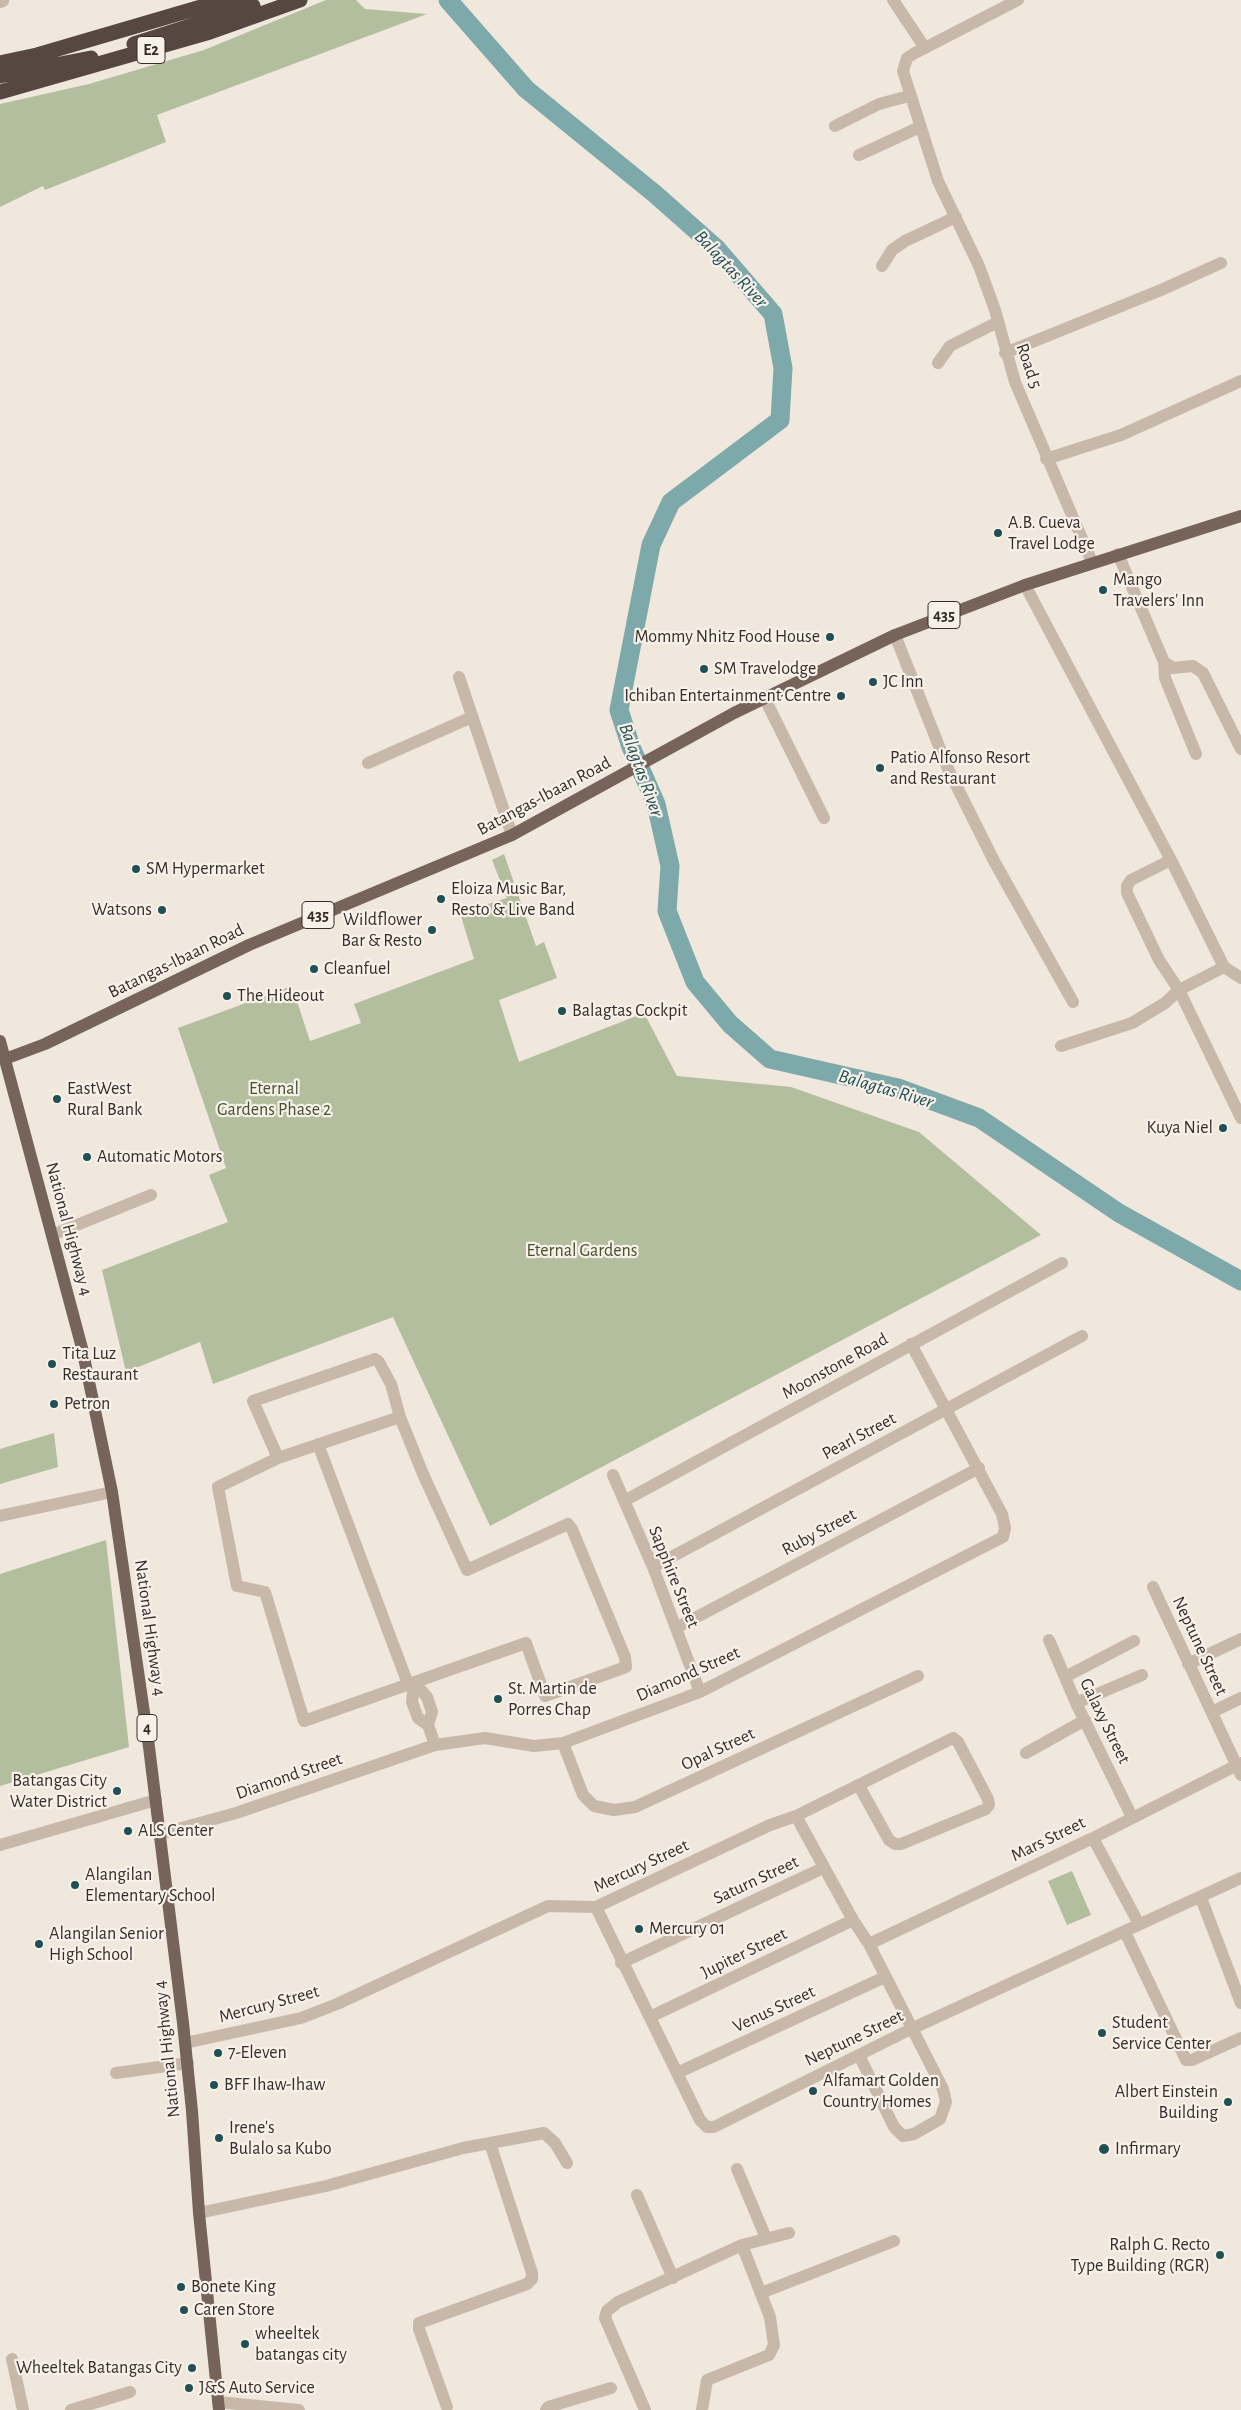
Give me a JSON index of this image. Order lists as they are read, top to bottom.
{
  "streets": {
    "highway": ["E2"],
    "main road": [
      "435",
      "Batangas-Ibaan Road",
      "National Highway 4",
      "4"
    ],
    "street": [
      "Road 5",
      "Moonstone Road",
      "Pearl Street",
      "Ruby Street",
      "Sapphire Street",
      "Neptune Street",
      "Diamond Street",
      "Galaxy Street",
      "Opal Street",
      "Mars Street",
      "Mercury Street",
      "Saturn Street",
      "Jupiter Street",
      "Venus Street"
    ]
  },
  "crossings": [
    ["Road 5", "Batangas-Ibaan Road"],
    ["Batangas-Ibaan Road", "National Highway 4"],
    ["National Highway 4", "Diamond Street"],
    ["National Highway 4", "Mercury Street"],
    ["Moonstone Road", "Sapphire Street"],
    ["Moonstone Road", "Diamond Street"],
    ["Pearl Street", "Sapphire Street"],
    ["Pearl Street", "Diamond Street"],
    ["Ruby Street", "Sapphire Street"],
    ["Ruby Street", "Diamond Street"],
    ["Sapphire Street", "Diamond Street"],
    ["Neptune Street", "Mars Street"],
    ["Neptune Street", "Mercury Street"],
    ["Neptune Street", "Saturn Street"],
    ["Neptune Street", "Jupiter Street"],
    ["Neptune Street", "Venus Street"],
    ["Diamond Street", "Opal Street"],
    ["Galaxy Street", "Mars Street"]
  ],
  "water": ["Balagtas River"],
  "parks": ["Eternal Gardens Phase 2", "Eternal Gardens"],
  "places": [
    "A.B. Cueva Travel Lodge",
    "Mango Travelers' Inn",
    "Mommy Nhitz Food House",
    "SM Travelodge",
    "JC Inn",
    "Ichiban Entertainment Centre",
    "Patio Alfonso Resort and Restaurant",
    "SM Hypermarket",
    "Eloiza Music Bar, Resto & Live Band",
    "Watsons",
    "Wildflower Bar & Resto",
    "Cleanfuel",
    "The Hideout",
    "Balagtas Cockpit",
    "EastWest Rural Bank",
    "Kuya Niel",
    "Automatic Motors",
    "Tita Luz Restaurant",
    "Petron",
    "St. Martin de Porres Chap",
    "Batangas City Water District",
    "ALS Center",
    "Alangilan Elementary School",
    "Mercury 01",
    "Alangilan Senior High School",
    "Student Service Center",
    "7-Eleven",
    "BFF Ihaw-Ihaw",
    "Alfamart Golden Country Homes",
    "Albert Einstein Building",
    "Irene's Bulalo sa Kubo",
    "Infirmary",
    "Ralph G. Recto Type Building (RGR)",
    "Bonete King",
    "Caren Store",
    "wheeltek batangas city",
    "Wheeltek Batangas City",
    "J&S Auto Service"
  ]
}
